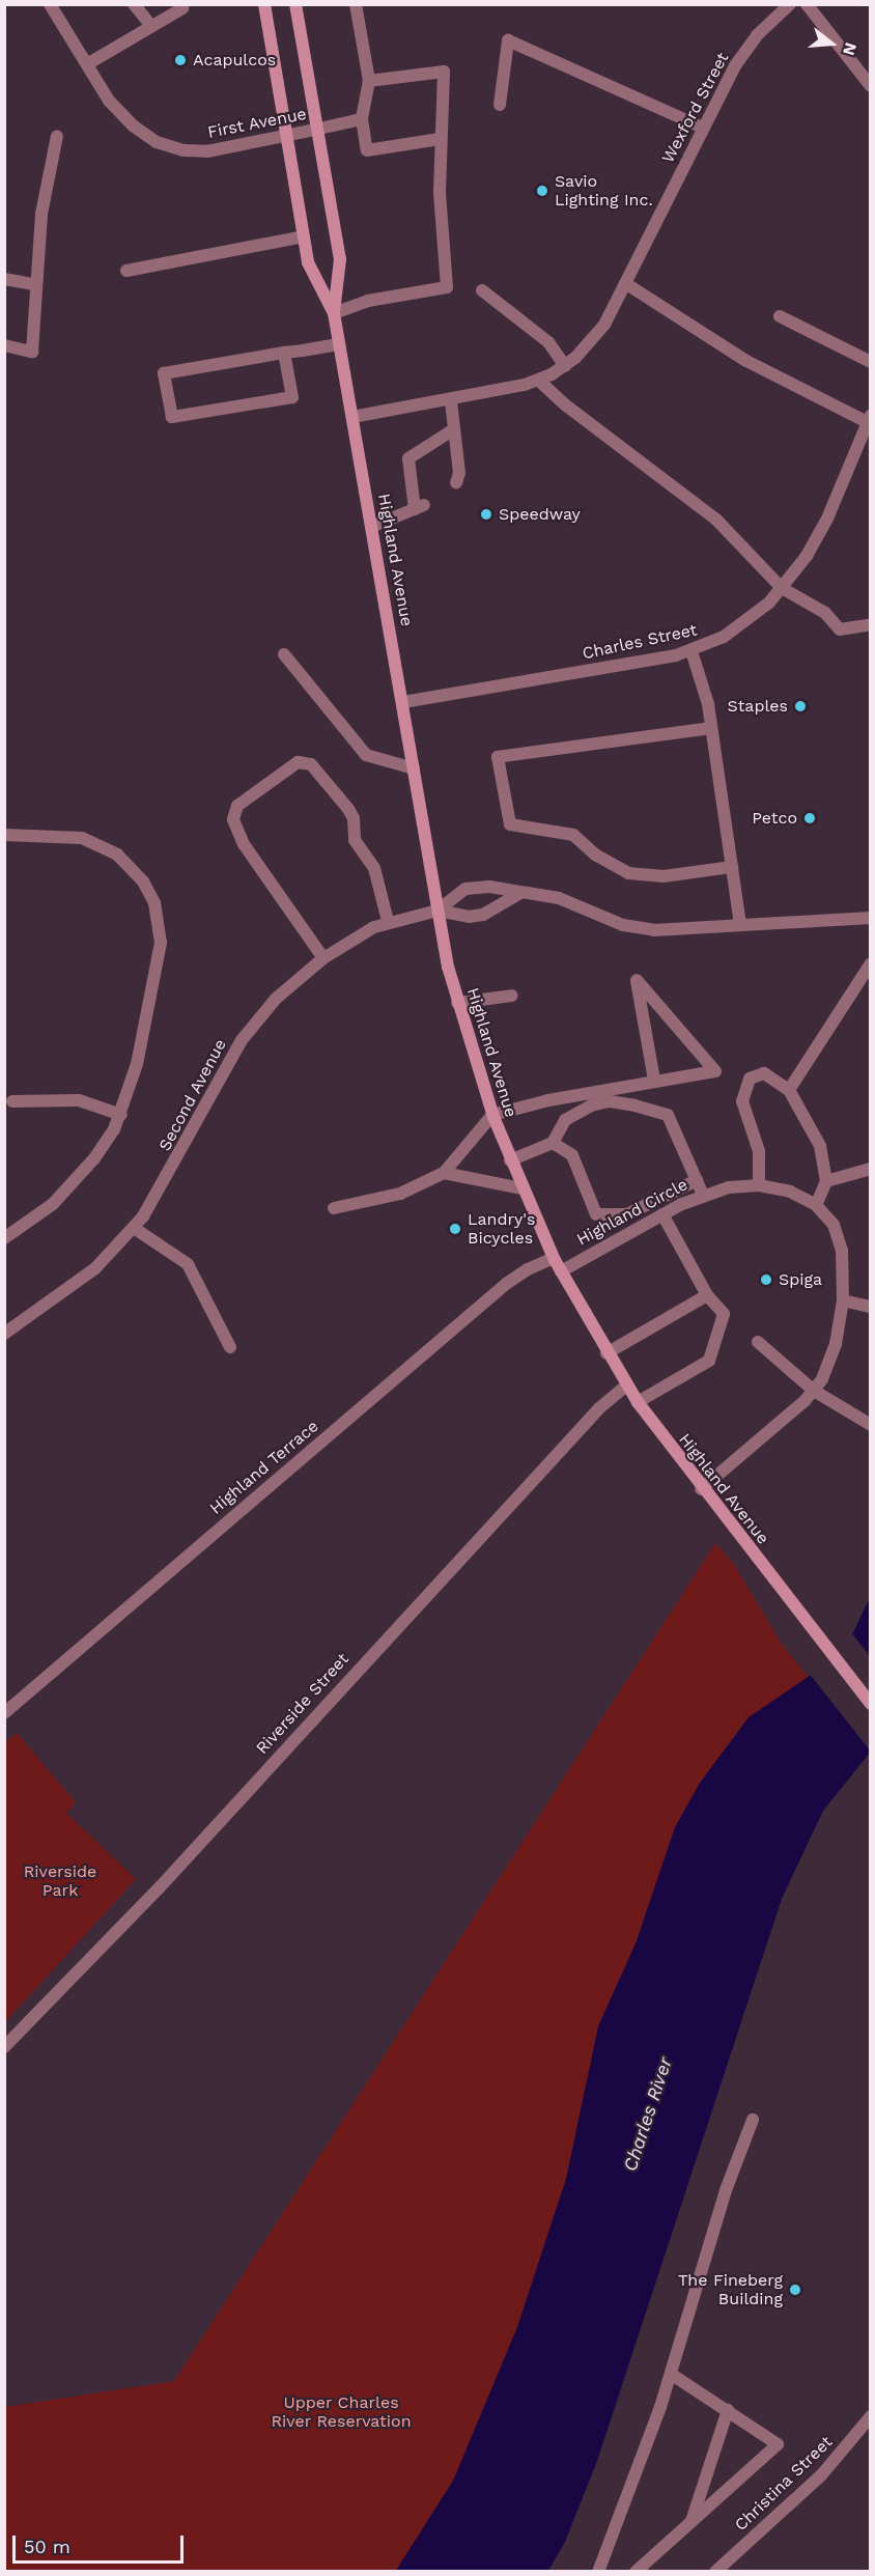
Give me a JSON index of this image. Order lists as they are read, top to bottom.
{
  "streets": {
    "main road": ["Highland Avenue"],
    "street": [
      "Wexford Street",
      "First Avenue",
      "Charles Street",
      "Second Avenue",
      "Highland Circle",
      "Highland Terrace",
      "Riverside Street",
      "Christina Street"
    ]
  },
  "crossings": [
    ["Wexford Street", "Highland Avenue"],
    ["First Avenue", "Highland Avenue"],
    ["Highland Avenue", "Charles Street"],
    ["Highland Avenue", "Second Avenue"],
    ["Highland Avenue", "Highland Circle"],
    ["Highland Avenue", "Highland Terrace"],
    ["Highland Avenue", "Riverside Street"]
  ],
  "water": ["Charles River"],
  "parks": ["Riverside Park", "Upper Charles River Reservation"],
  "places": [
    "Acapulcos",
    "Savio Lighting Inc.",
    "Speedway",
    "Staples",
    "Petco",
    "Landry's Bicycles",
    "Spiga",
    "The Fineberg Building"
  ],
  "scale_bar": "50 m",
  "north": "right"
}
